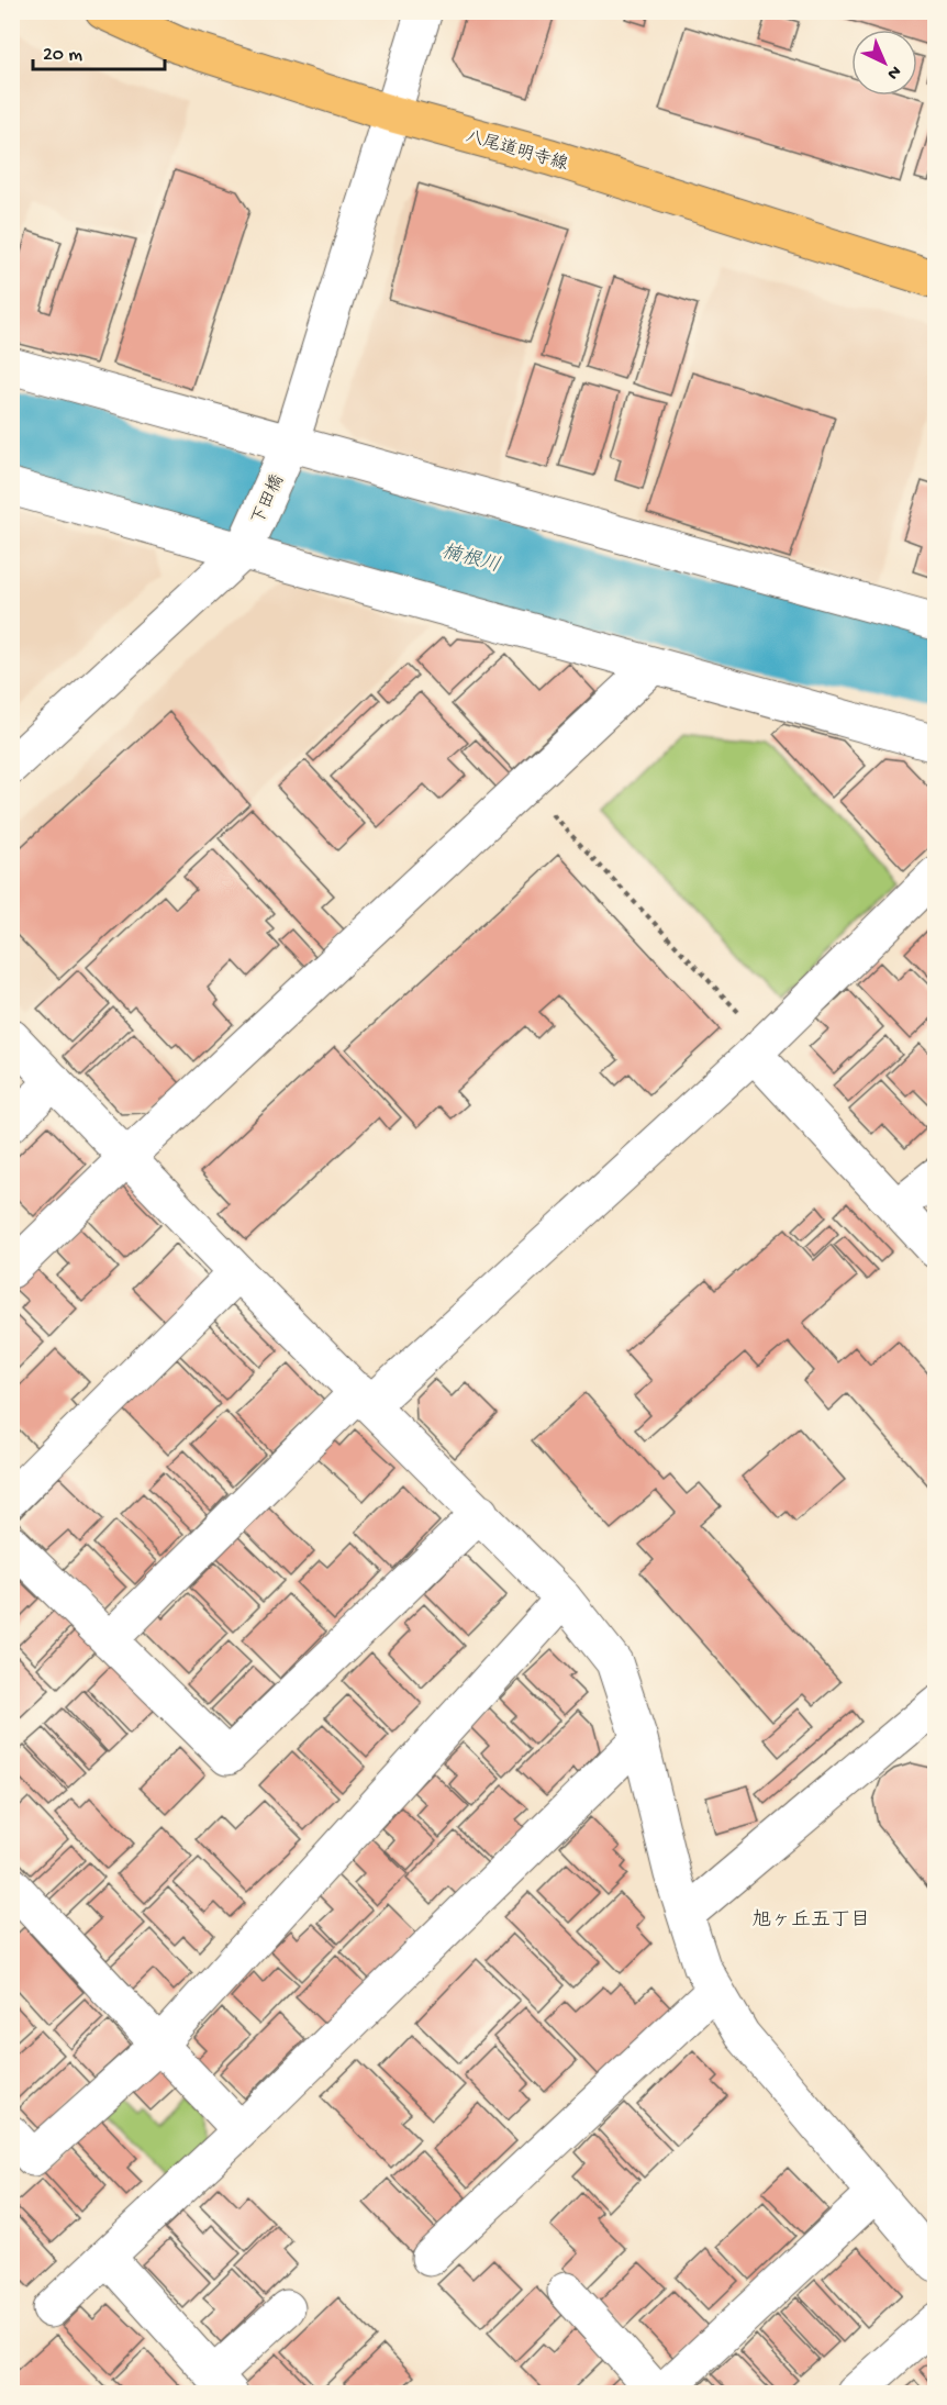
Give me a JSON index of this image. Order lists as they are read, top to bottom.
{
  "streets": {
    "main road": ["八尾道明寺線"],
    "street": ["下田橋"]
  },
  "crossings": [
    ["八尾道明寺線", "下田橋"]
  ],
  "districts": ["旭ヶ丘五丁目"],
  "water": ["楠根川"],
  "scale_bar": "20 m",
  "north": "bottom right"
}
